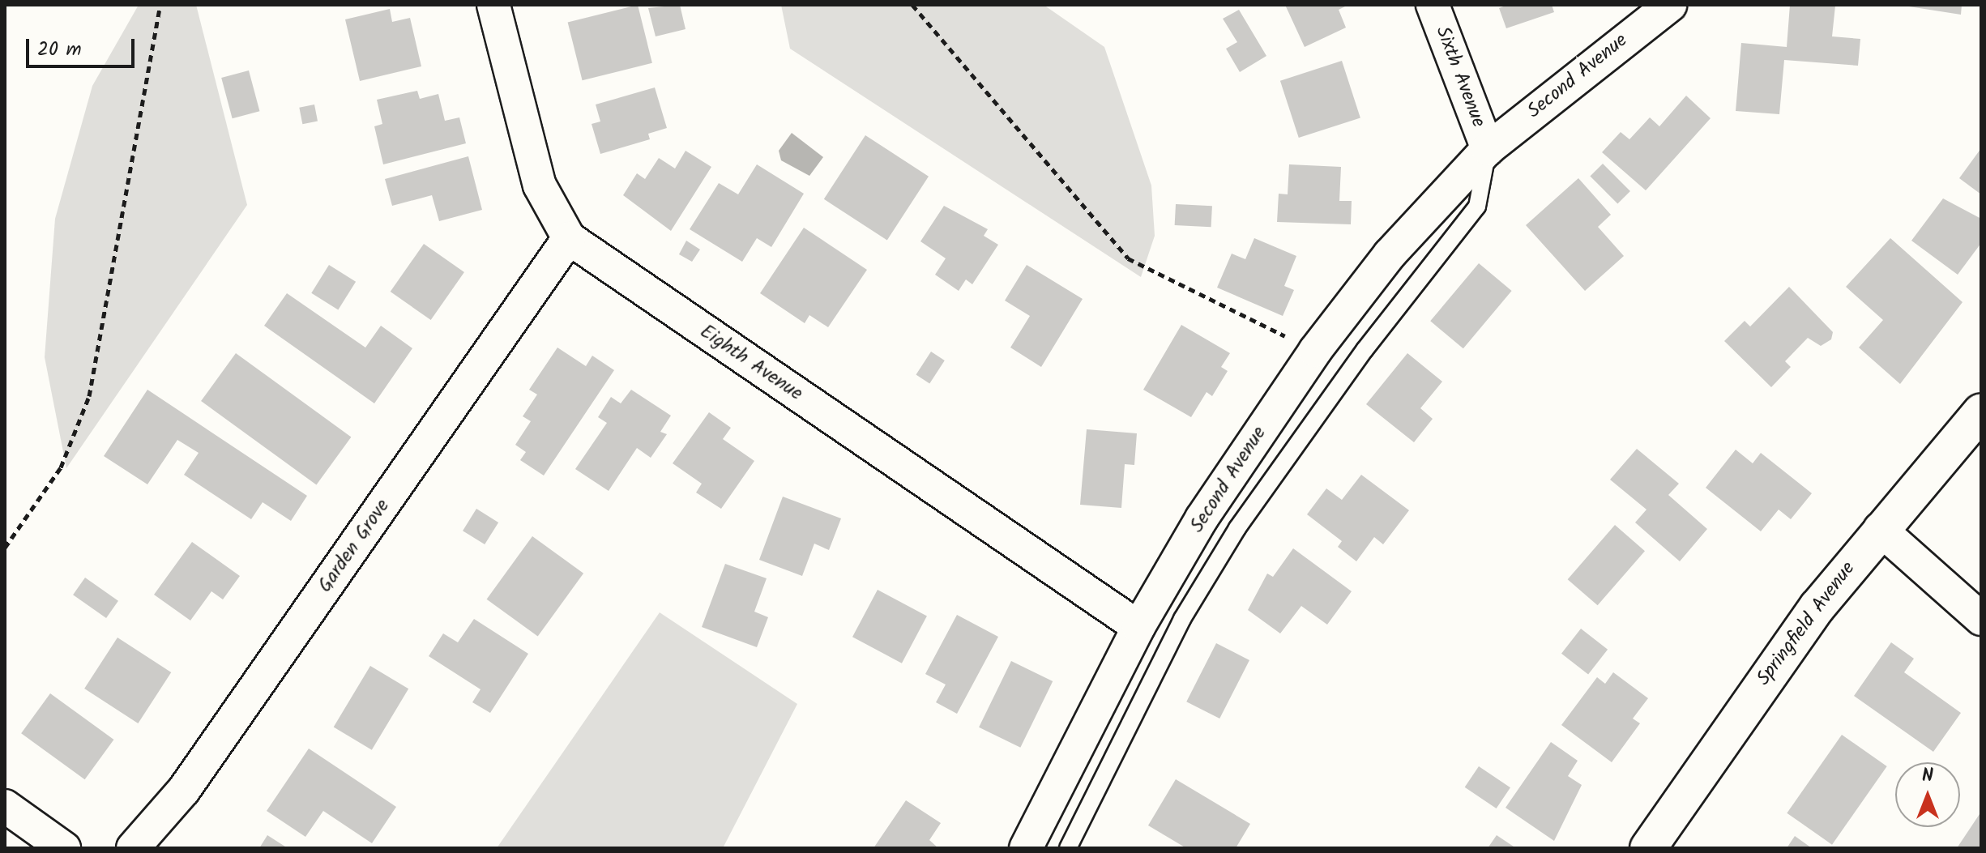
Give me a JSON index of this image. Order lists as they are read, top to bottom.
{
  "streets": {
    "street": [
      "Second Avenue",
      "Sixth Avenue",
      "Eighth Avenue",
      "Garden Grove",
      "Springfield Avenue"
    ]
  },
  "crossings": [
    ["Second Avenue", "Sixth Avenue"],
    ["Second Avenue", "Eighth Avenue"],
    ["Eighth Avenue", "Garden Grove"]
  ],
  "scale_bar": "20 m",
  "north": "top"
}
